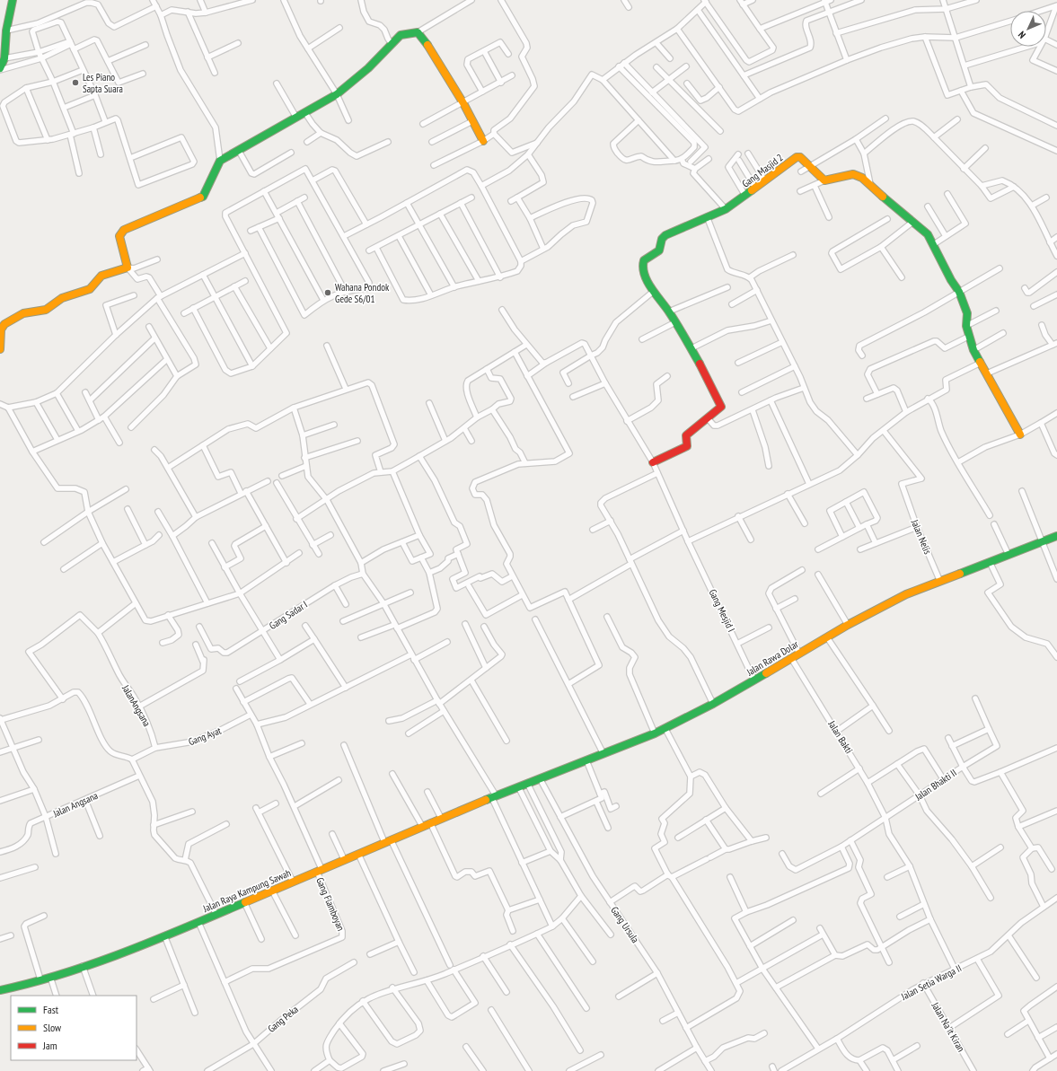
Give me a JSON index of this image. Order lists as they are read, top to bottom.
{
  "streets": {
    "street": [
      "Gang Masjid 2",
      "Jalan Nelis",
      "Gang Mesjid I",
      "Gang Sadar I",
      "Jalan Rawa Dolar",
      "JalanAngsana",
      "Gang Ayat",
      "Jalan Bakti",
      "Jalan Bhakti II",
      "Jalan Angsana",
      "Jalan Raya Kampung Sawah",
      "Gang Flamboyan",
      "Gang Ursula",
      "Jalan Setia Warga II",
      "Gang Peka",
      "Jalan Na'it Kiran"
    ]
  },
  "crossings": [
    ["Jalan Nelis", "Jalan Rawa Dolar"],
    ["Gang Mesjid I", "Jalan Rawa Dolar"],
    ["Jalan Rawa Dolar", "Jalan Bakti"],
    ["Jalan Rawa Dolar", "Jalan Raya Kampung Sawah"],
    ["Jalan Rawa Dolar", "Gang Ursula"],
    ["JalanAngsana", "Gang Ayat"],
    ["Gang Ayat", "Gang Flamboyan"],
    ["Jalan Bakti", "Jalan Bhakti II"],
    ["Jalan Bakti", "Jalan Setia Warga II"],
    ["Jalan Raya Kampung Sawah", "Gang Flamboyan"],
    ["Jalan Setia Warga II", "Jalan Na'it Kiran"]
  ],
  "places": ["Les Piano Sapta Suara", "Wahana Pondok Gede S6/01"],
  "legend": ["Fast", "Slow", "Jam"],
  "north": "bottom left"
}
